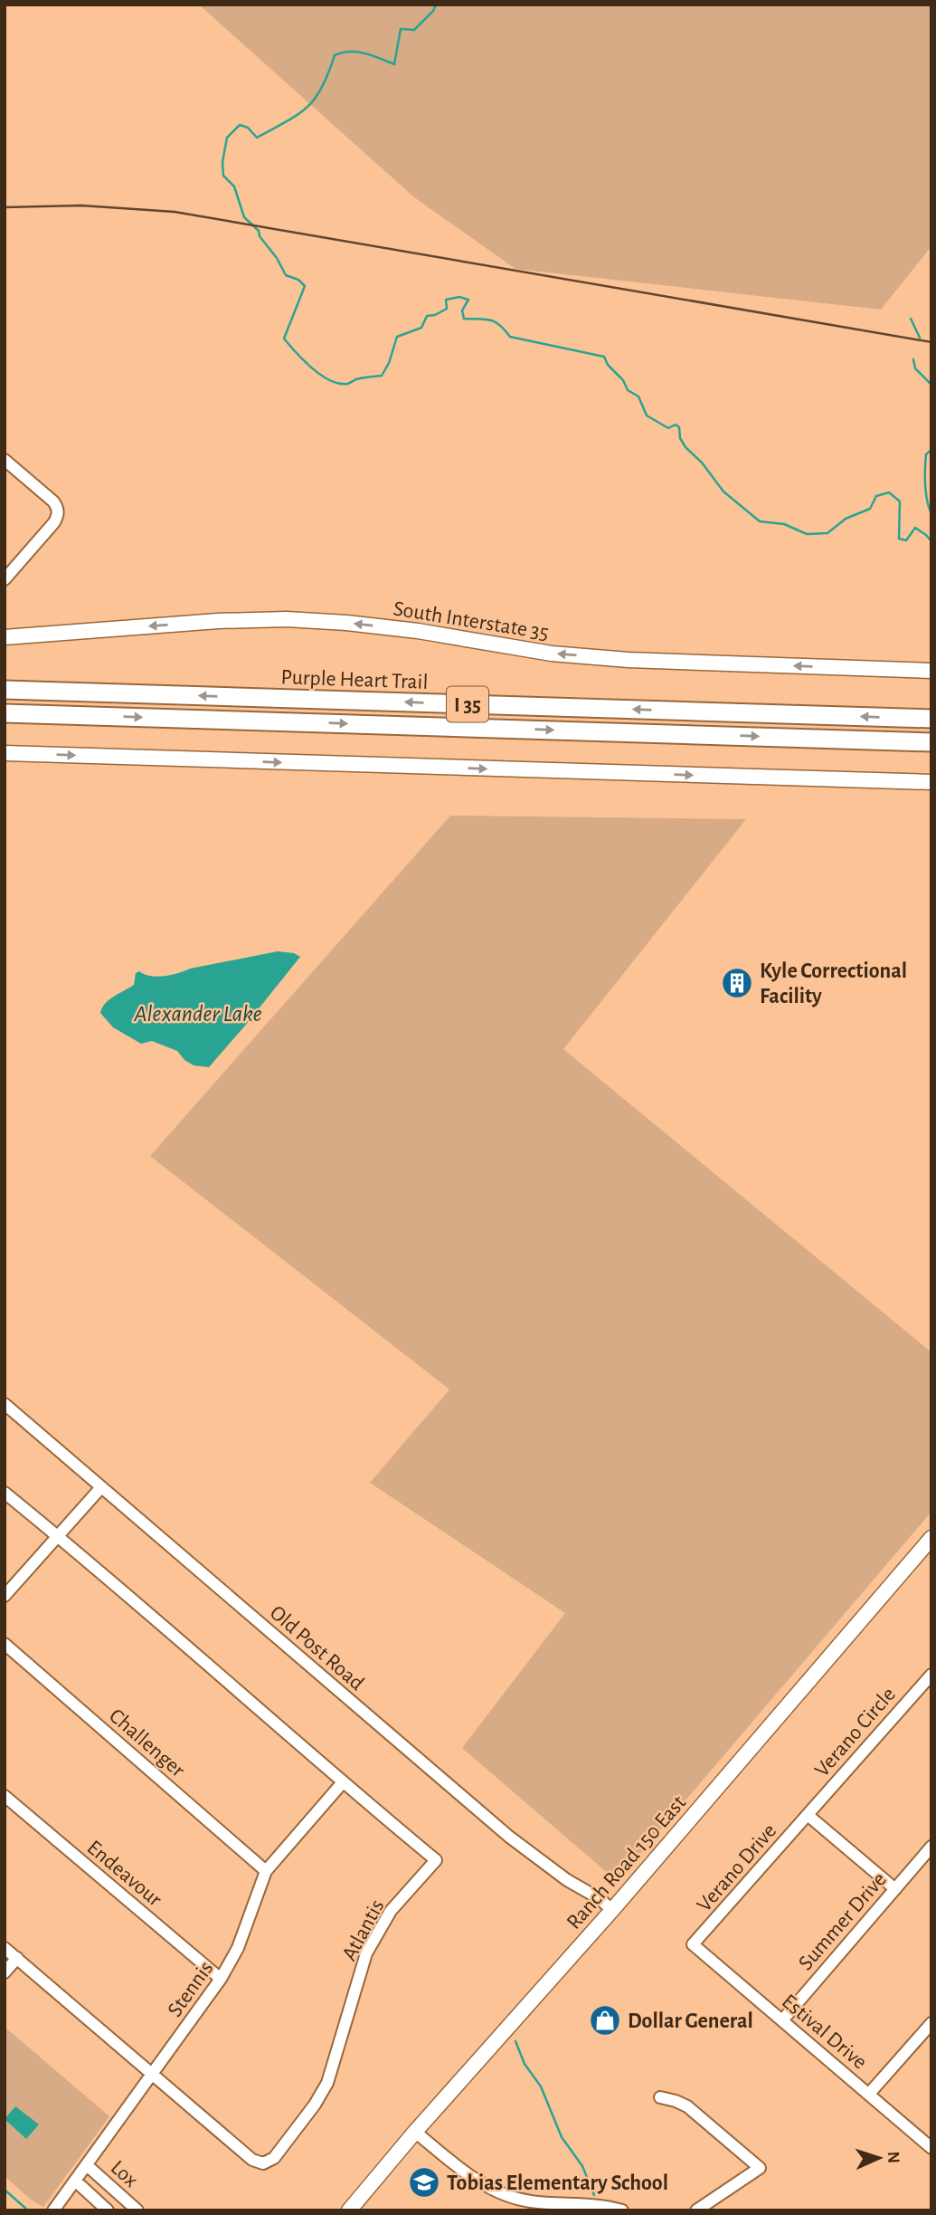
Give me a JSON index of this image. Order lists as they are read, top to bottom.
{
  "streets": {
    "highway": ["Purple Heart Trail", "I 35"],
    "main road": ["South Interstate 35", "Ranch Road 150 East"],
    "street": [
      "Old Post Road",
      "Verano Circle",
      "Challenger",
      "Verano Drive",
      "Endeavour",
      "Summer Drive",
      "Atlantis",
      "Stennis",
      "Estival Drive",
      "Lox"
    ]
  },
  "crossings": [
    ["Old Post Road", "Ranch Road 150 East"],
    ["Verano Circle", "Verano Drive"],
    ["Challenger", "Stennis"],
    ["Verano Drive", "Estival Drive"],
    ["Endeavour", "Stennis"],
    ["Summer Drive", "Estival Drive"],
    ["Atlantis", "Stennis"],
    ["Stennis", "Lox"]
  ],
  "water": ["Alexander Lake"],
  "places": {
    "building": ["Kyle Correctional Facility"],
    "shop": ["Dollar General"],
    "school or university": ["Tobias Elementary School"]
  },
  "north": "right"
}
